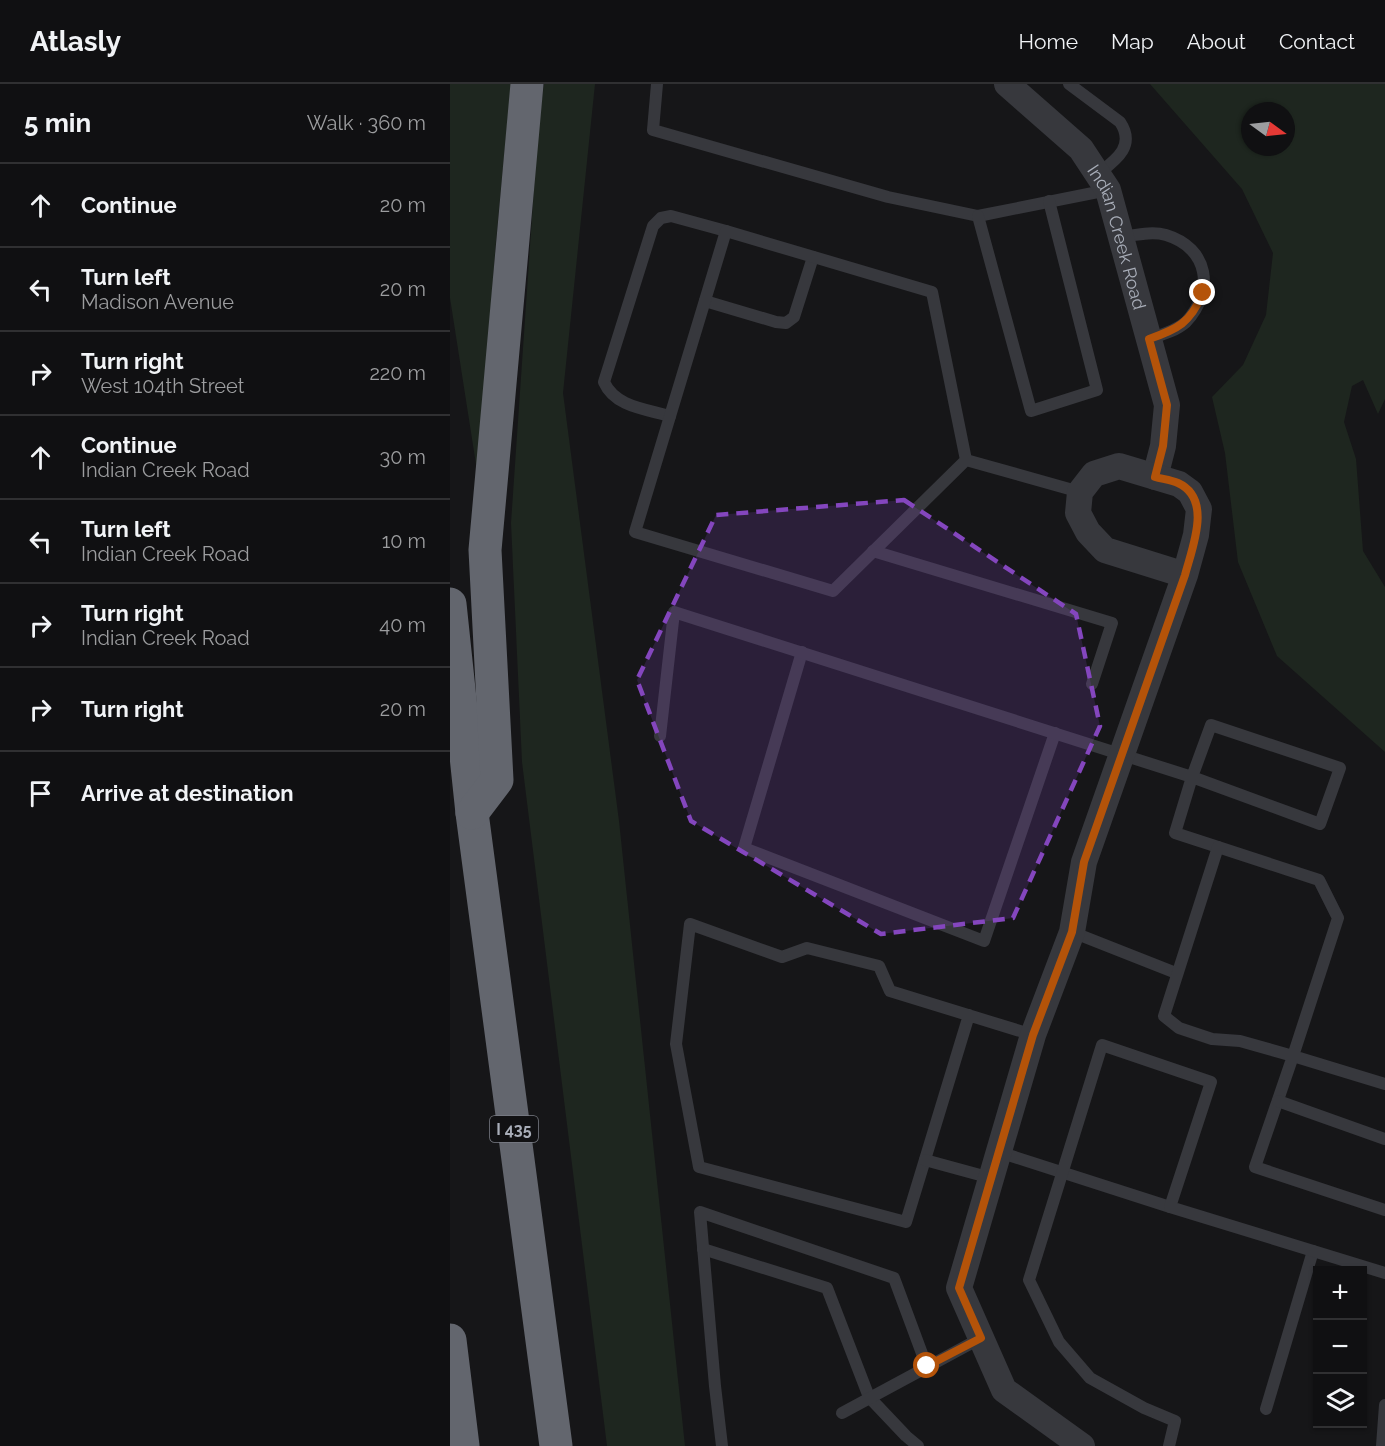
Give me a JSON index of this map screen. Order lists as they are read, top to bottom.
{
  "streets": {
    "highway": ["I 435"],
    "street": ["Indian Creek Road"]
  },
  "north": "right",
  "page": {
    "header": "Atlasly",
    "nav": [
      "Home",
      "Map",
      "About",
      "Contact"
    ],
    "heading": ["5 min", "Walk · 360 m"],
    "list": [
      ["Continue", "20 m"],
      ["Turn left", "Madison Avenue", "20 m"],
      ["Turn right", "West 104th Street", "220 m"],
      ["Continue", "Indian Creek Road", "30 m"],
      ["Turn left", "Indian Creek Road", "10 m"],
      ["Turn right", "Indian Creek Road", "40 m"],
      ["Turn right", "20 m"],
      "Arrive at destination"
    ],
    "map_buttons": ["+", "−"]
  }
}
